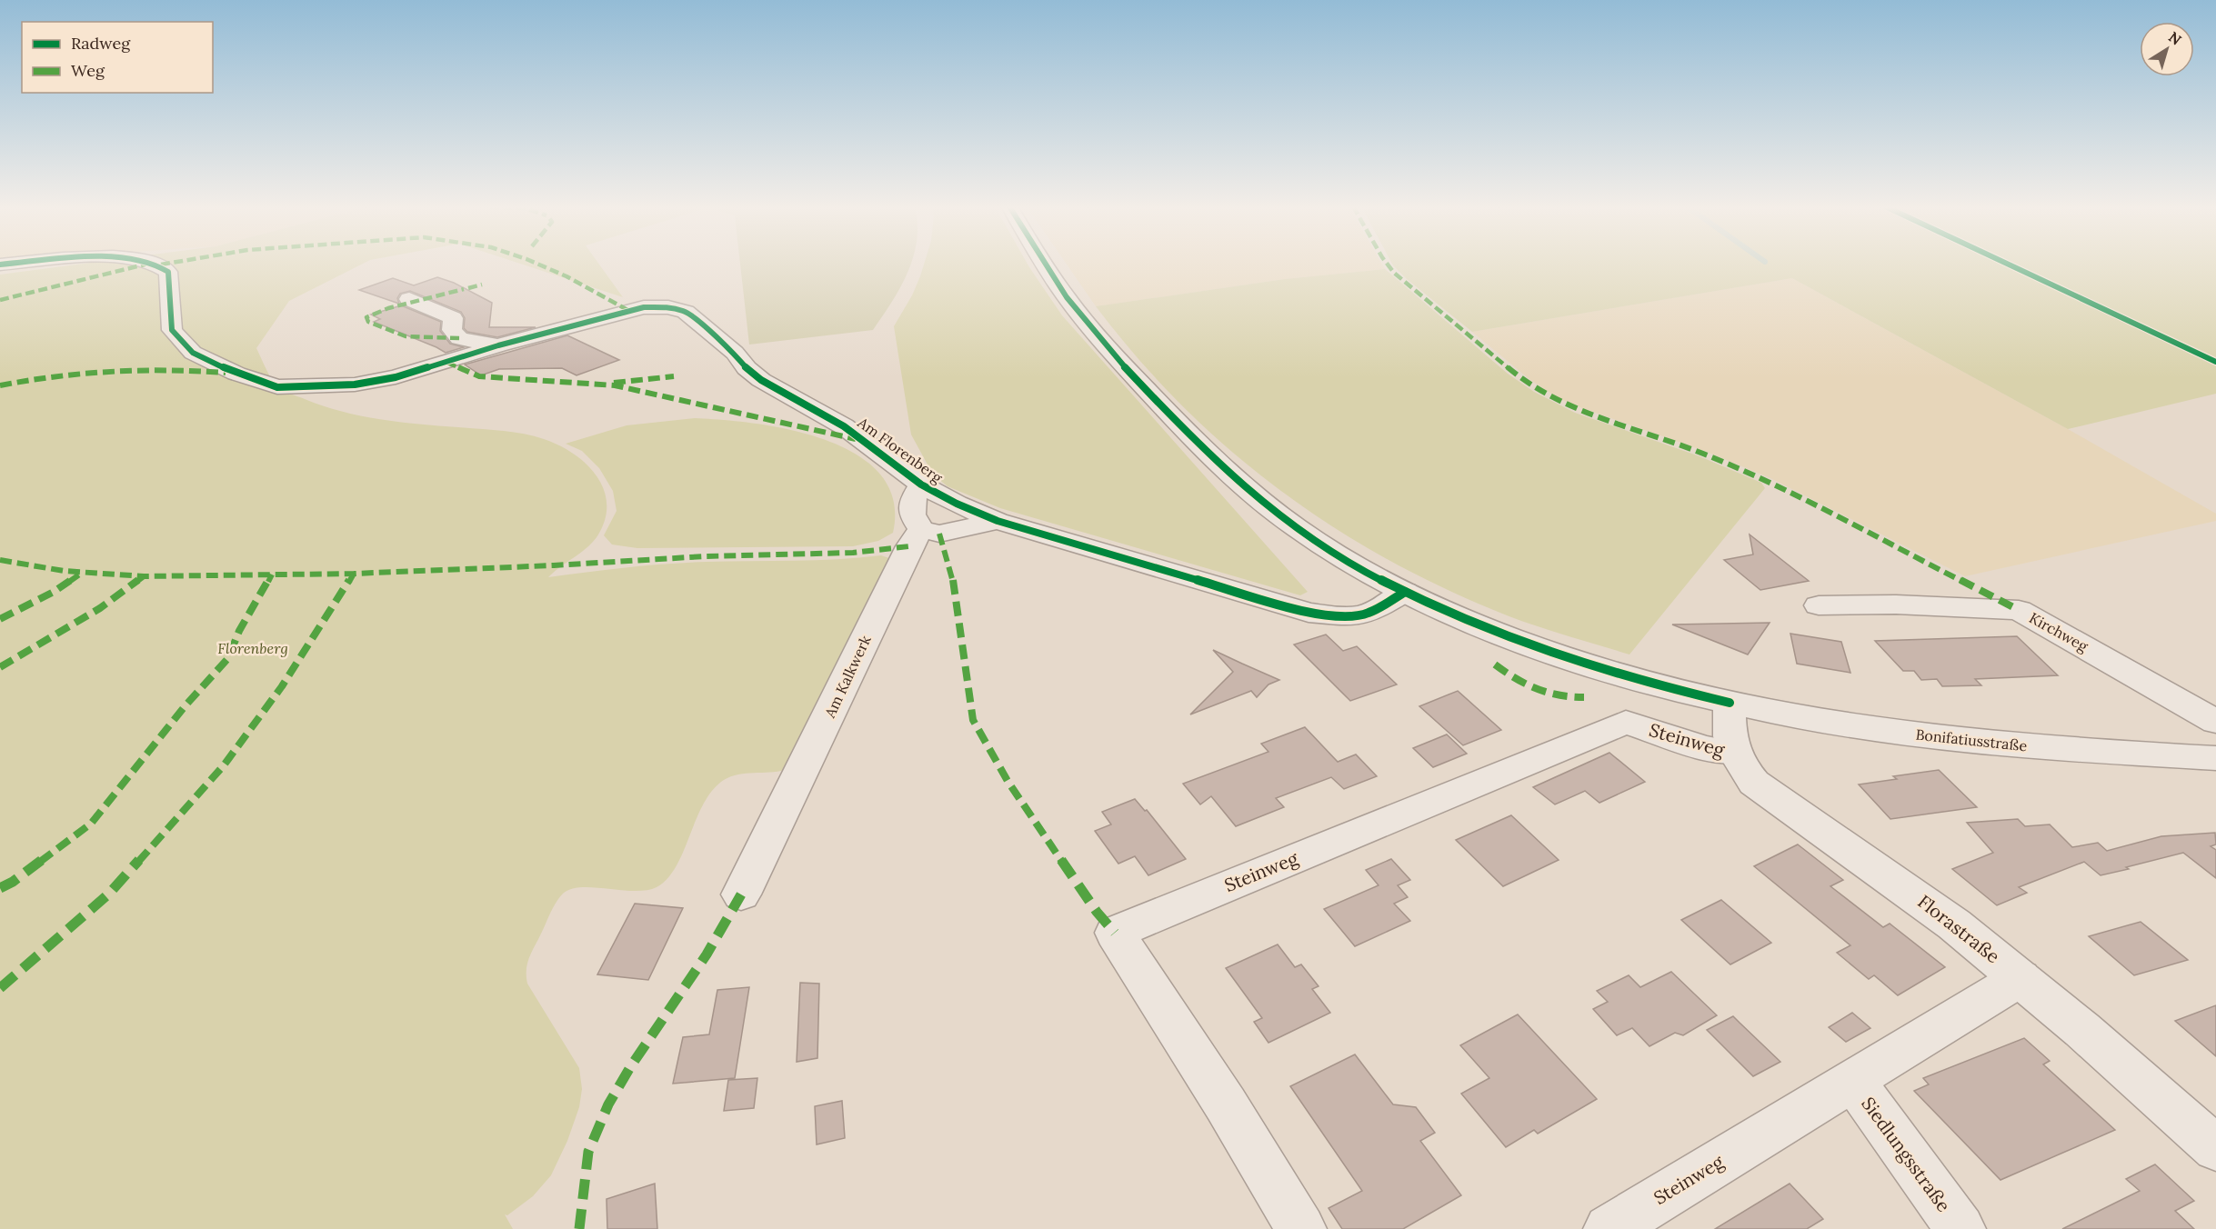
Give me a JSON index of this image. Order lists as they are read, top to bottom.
{
  "streets": {
    "street": [
      "Am Florenberg",
      "Kirchweg",
      "Am Kalkwerk",
      "Steinweg",
      "Bonifatiusstraße",
      "Florastraße",
      "Siedlungsstraße"
    ]
  },
  "crossings": [
    ["Am Florenberg", "Bonifatiusstraße"],
    ["Steinweg", "Florastraße"],
    ["Steinweg", "Siedlungsstraße"],
    ["Bonifatiusstraße", "Florastraße"]
  ],
  "parks": ["Florenberg"],
  "legend": ["Radweg", "Weg"],
  "north": "top right"
}
